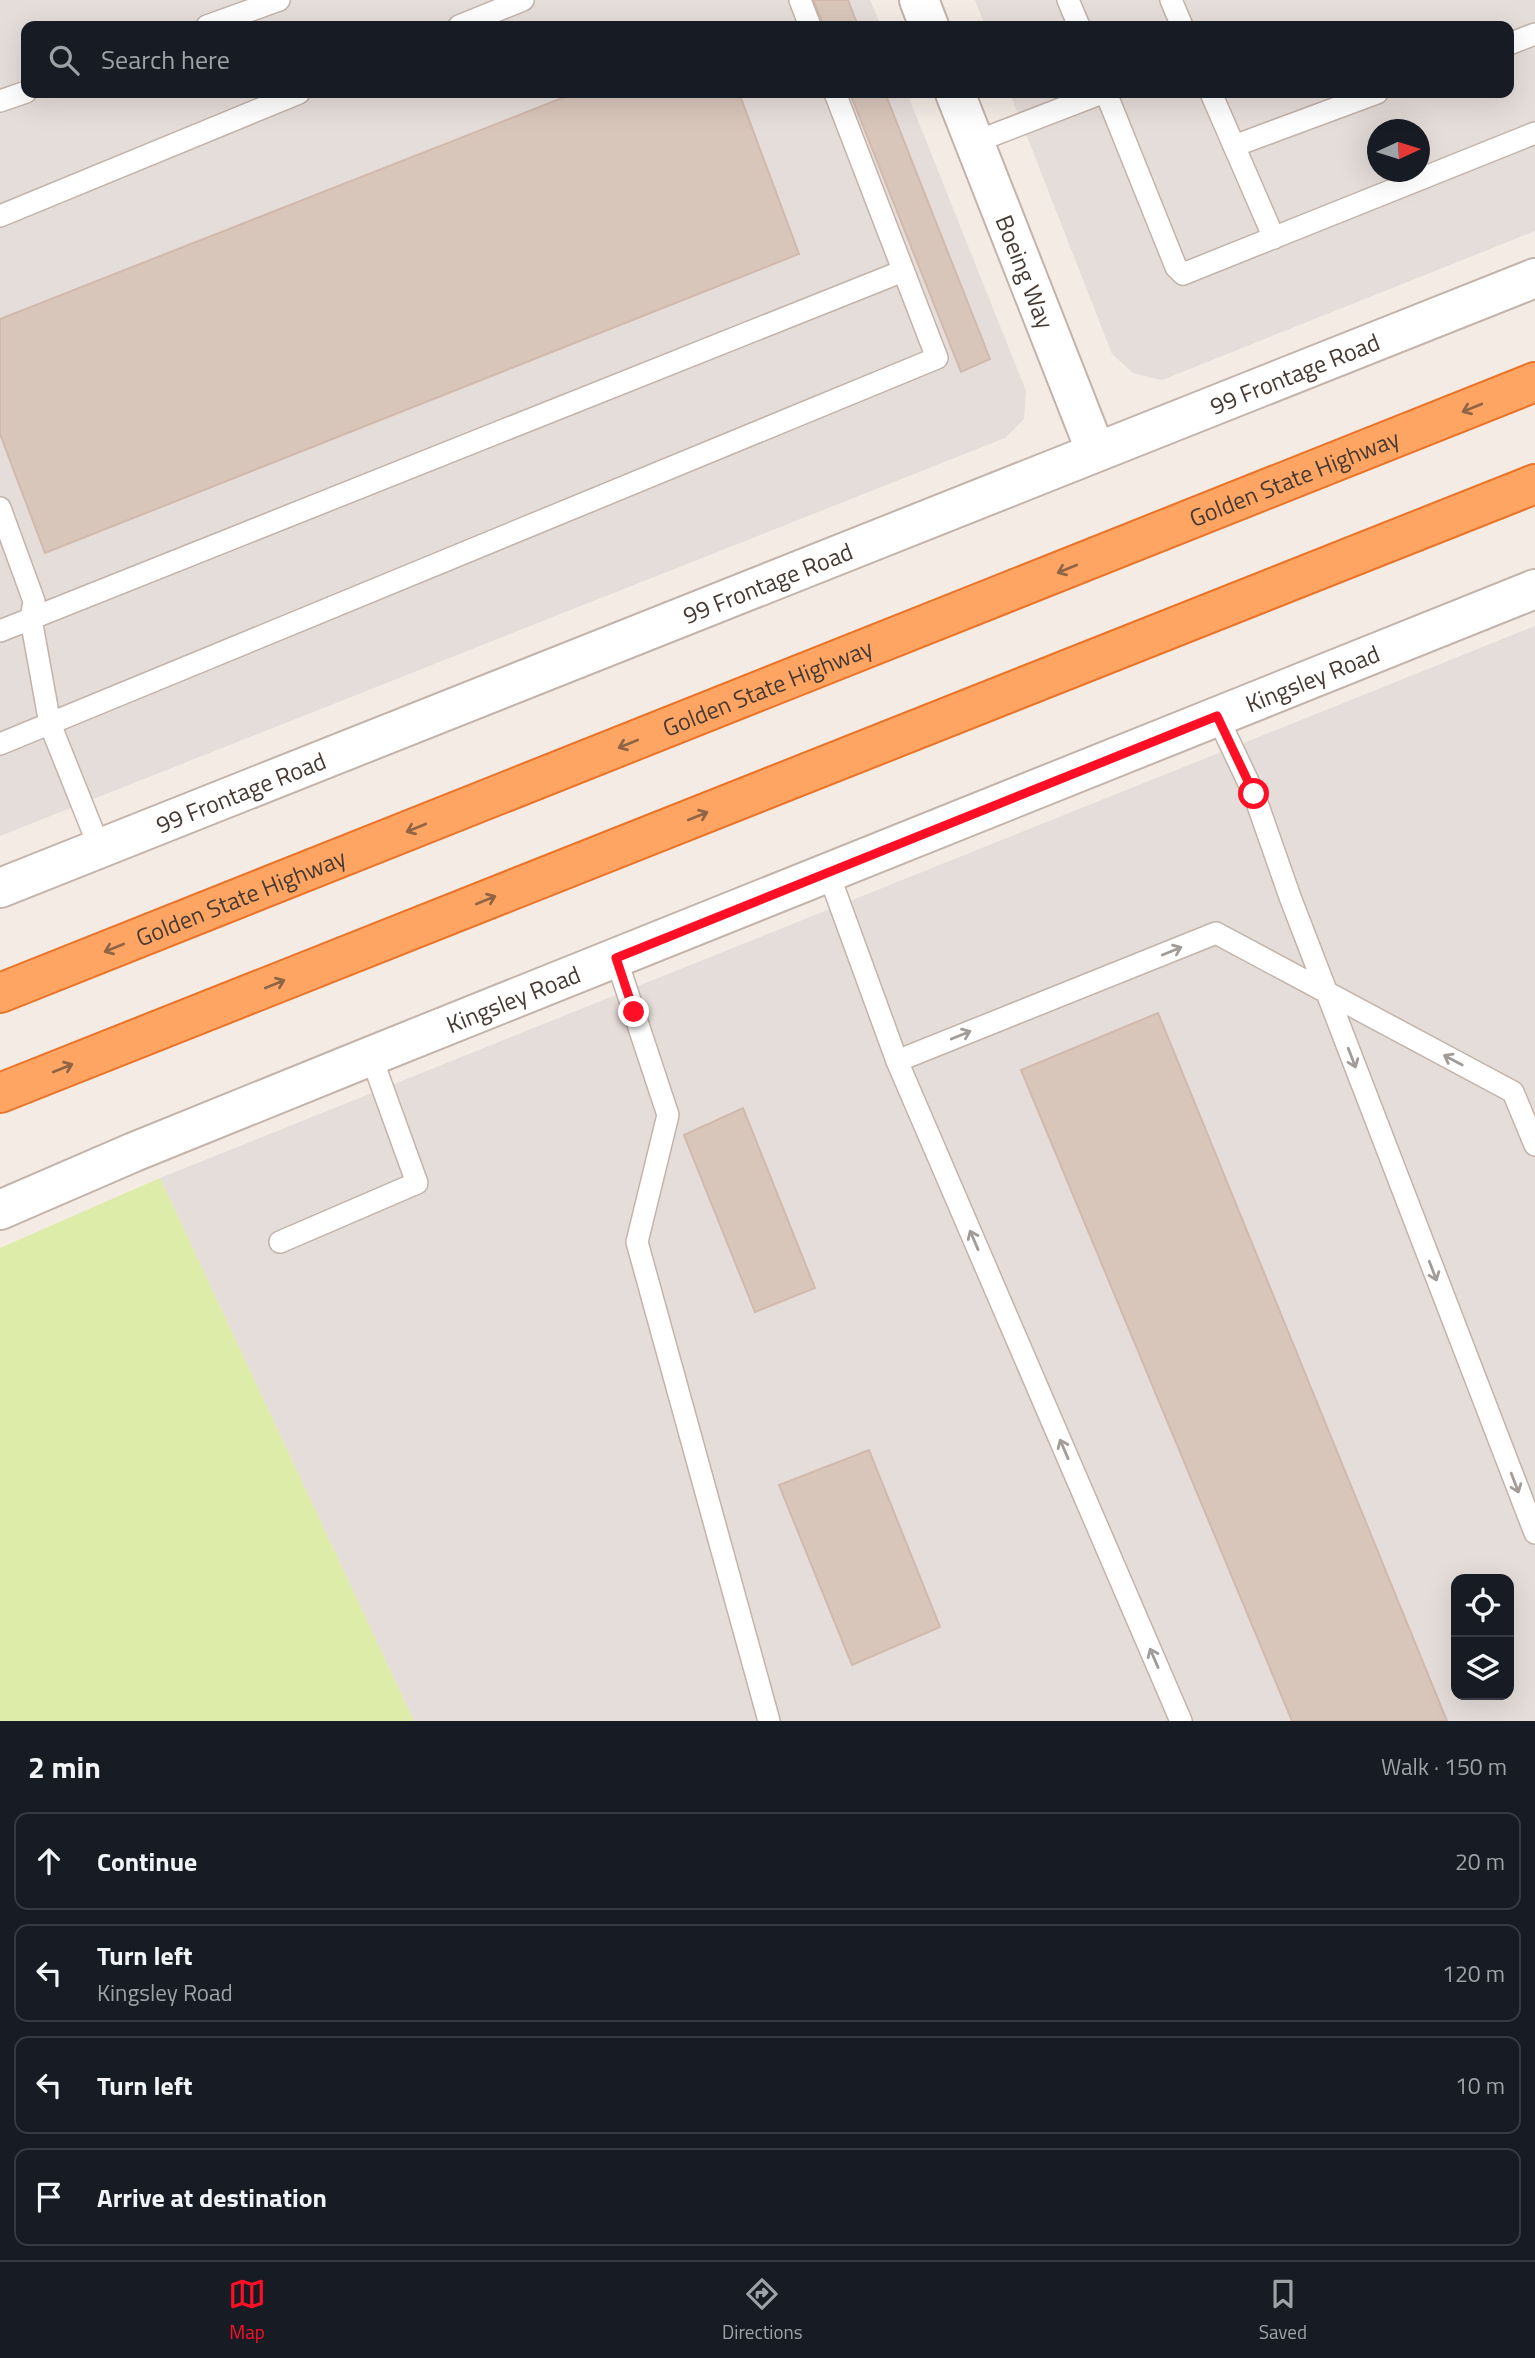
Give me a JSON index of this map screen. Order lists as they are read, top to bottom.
{
  "streets": {
    "highway": ["Golden State Highway"],
    "street": ["Boeing Way", "99 Frontage Road", "Kingsley Road"]
  },
  "crossings": [
    ["Boeing Way", "99 Frontage Road"]
  ],
  "north": "right",
  "page": {
    "search": "Search here",
    "heading": ["2 min", "Walk · 150 m"],
    "list": [
      ["Continue", "20 m"],
      ["Turn left", "Kingsley Road", "120 m"],
      ["Turn left", "10 m"],
      "Arrive at destination"
    ],
    "nav": ["Map", "Directions", "Saved"]
  }
}
